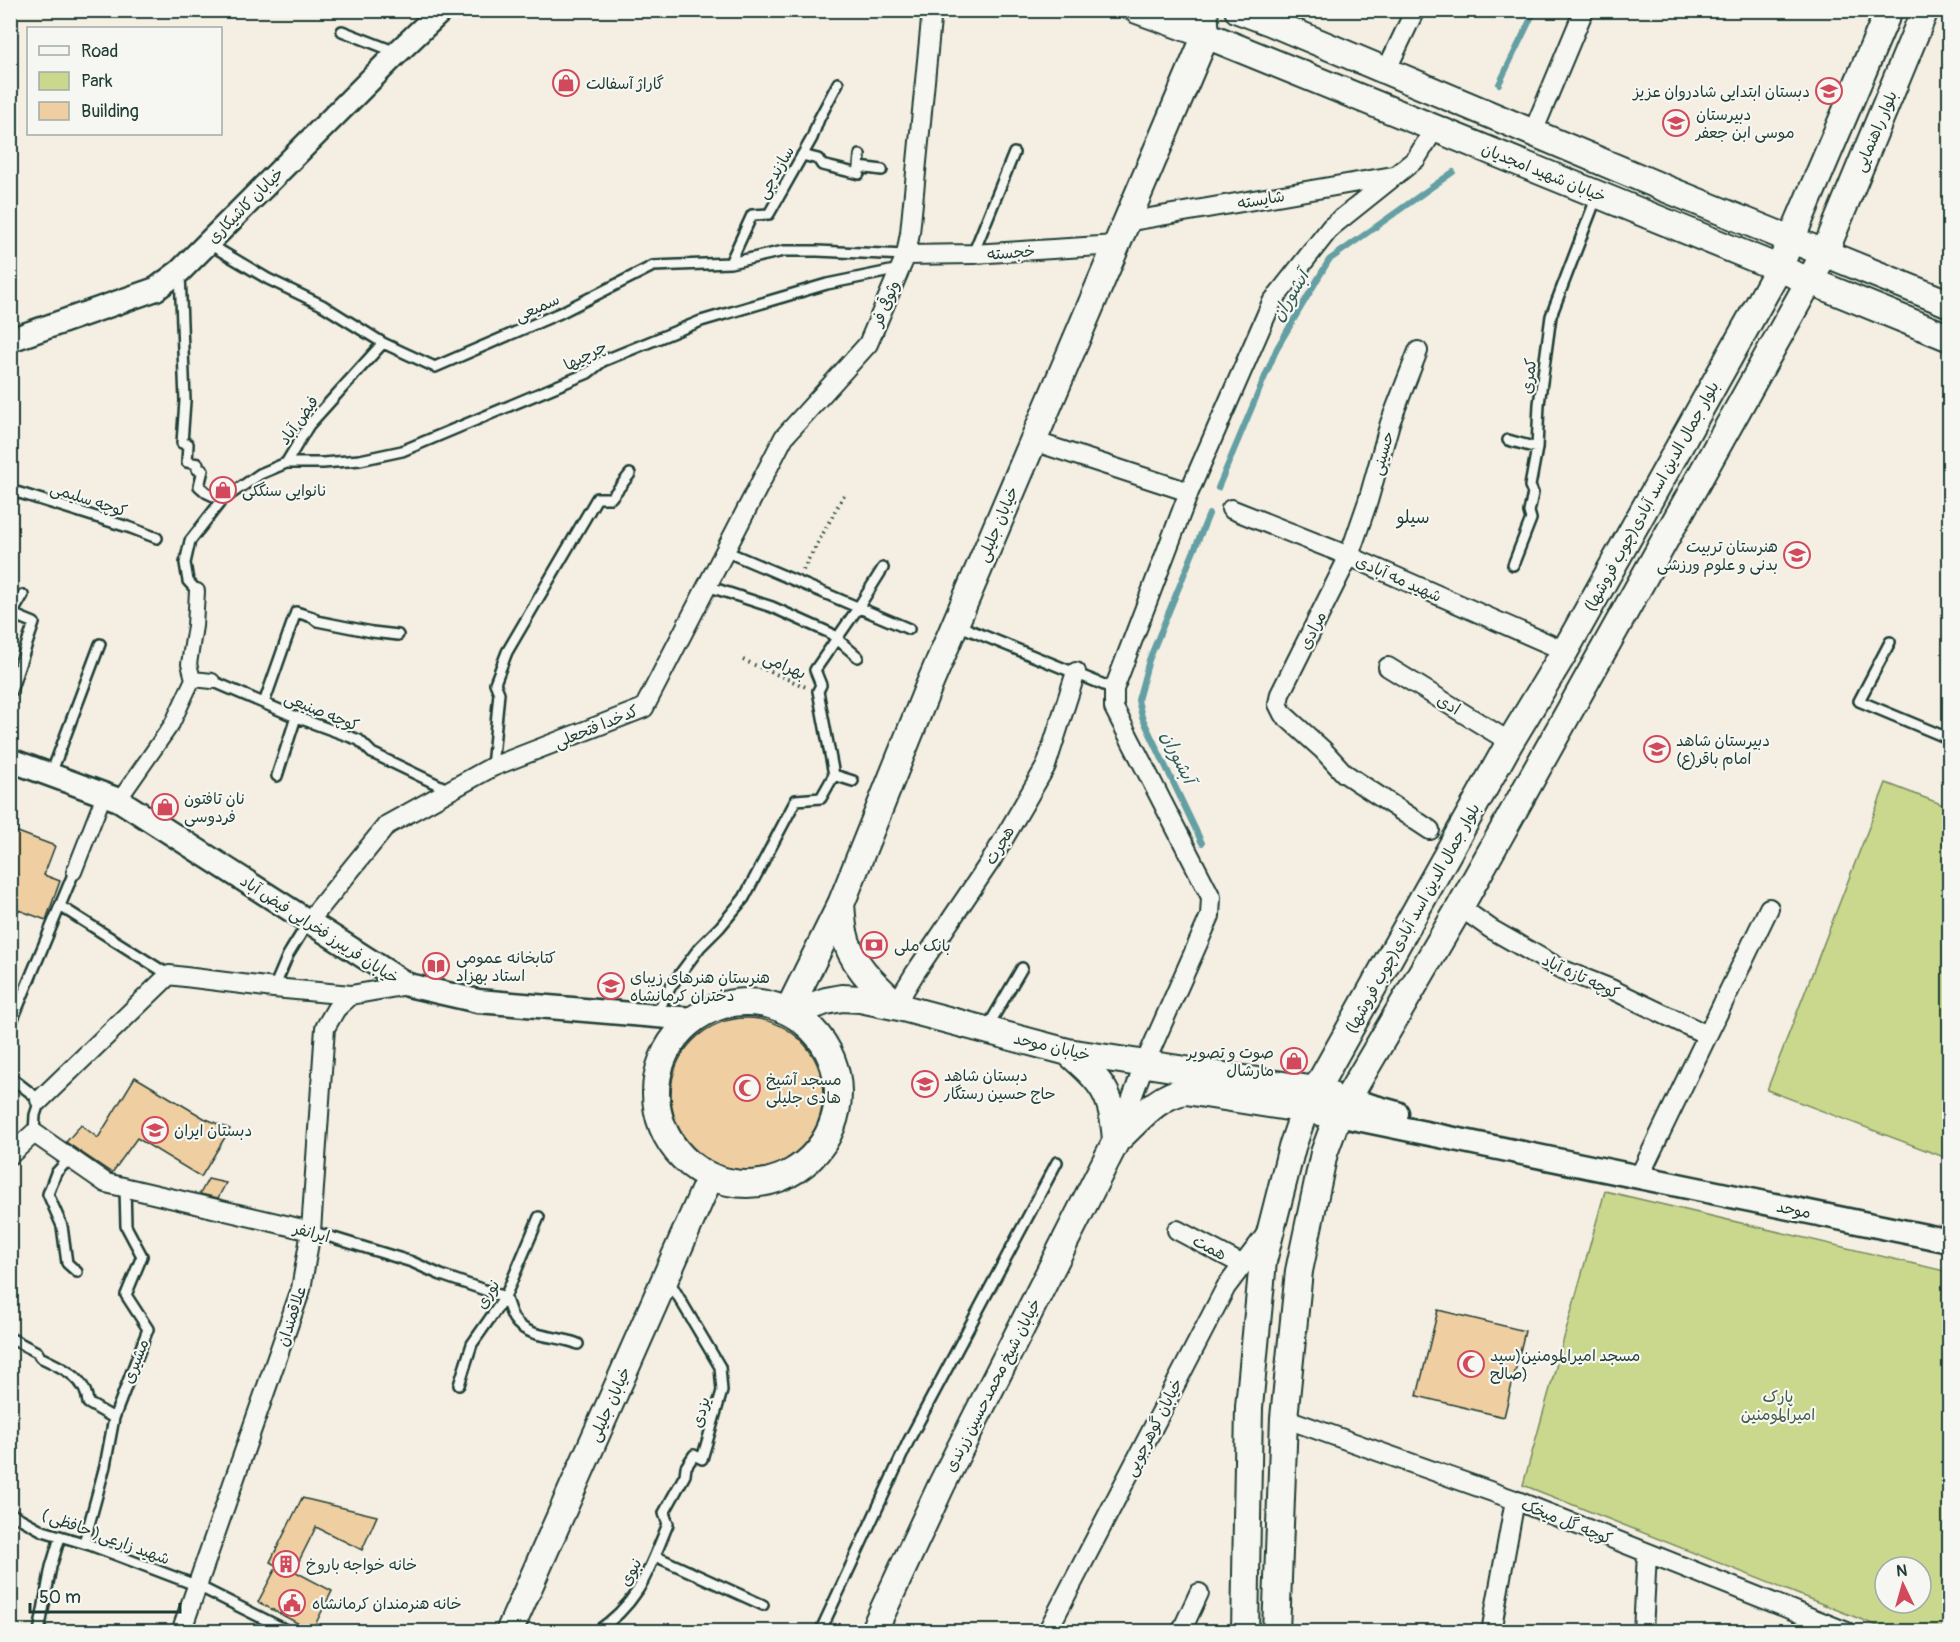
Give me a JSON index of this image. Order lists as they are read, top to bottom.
{
  "streets": {
    "main road": [
      "بلوار راهنمایی",
      "خیابان شهید امجدیان",
      "بلوار جمال الدین اسد آبادی(چوب فروشها)",
      "خیابان جلیلی",
      "خیابان موحد",
      "خیابان شیخ محمدحسین زرندی"
    ],
    "street": [
      "شایسته",
      "خیابان کاشیکاری",
      "خجسته",
      "وثوقی فر",
      "حسینی",
      "شهید مه آبادی",
      "مرادی",
      "ادی",
      "کدخدا فتحعلی",
      "هجرت",
      "خیابان فریبرز فخرایی فیض آباد",
      "کوچه تازه آباد",
      "موحد",
      "ایرانفر",
      "همت",
      "علاقمندان",
      "خیابان گوهرجویی",
      "کوچه گل میخک"
    ],
    "lane": [
      "سازندچی",
      "سمیعی",
      "چرچیها",
      "کمری",
      "فیض آباد",
      "کوچه سلیمی",
      "کوچه صنیعی",
      "نوری",
      "مشیری",
      "یزدی",
      "شهید زارعی( حافظی )",
      "نبوی"
    ],
    "path": ["بهرامی"]
  },
  "crossings": [
    ["بلوار راهنمایی", "خیابان شهید امجدیان"],
    ["بلوار راهنمایی", "بلوار جمال الدین اسد آبادی(چوب فروشها)"],
    ["سازندچی", "سمیعی"],
    ["خیابان شهید امجدیان", "کمری"],
    ["خیابان شهید امجدیان", "بلوار جمال الدین اسد آبادی(چوب فروشها)"],
    ["خیابان شهید امجدیان", "خیابان جلیلی"],
    ["شایسته", "خجسته"],
    ["شایسته", "خیابان جلیلی"],
    ["خیابان کاشیکاری", "سمیعی"],
    ["خجسته", "وثوقی فر"],
    ["خجسته", "سمیعی"],
    ["خجسته", "چرچیها"],
    ["خجسته", "خیابان جلیلی"],
    ["وثوقی فر", "سمیعی"],
    ["وثوقی فر", "چرچیها"],
    ["وثوقی فر", "کدخدا فتحعلی"],
    ["سمیعی", "چرچیها"],
    ["سمیعی", "فیض آباد"],
    ["چرچیها", "فیض آباد"],
    ["حسینی", "شهید مه آبادی"],
    ["حسینی", "مرادی"],
    ["بلوار جمال الدین اسد آبادی(چوب فروشها)", "شهید مه آبادی"],
    ["بلوار جمال الدین اسد آبادی(چوب فروشها)", "ادی"],
    ["بلوار جمال الدین اسد آبادی(چوب فروشها)", "کوچه تازه آباد"],
    ["بلوار جمال الدین اسد آبادی(چوب فروشها)", "خیابان موحد"],
    ["بلوار جمال الدین اسد آبادی(چوب فروشها)", "موحد"],
    ["بلوار جمال الدین اسد آبادی(چوب فروشها)", "خیابان گوهرجویی"],
    ["بلوار جمال الدین اسد آبادی(چوب فروشها)", "کوچه گل میخک"],
    ["خیابان جلیلی", "خیابان فریبرز فخرایی فیض آباد"],
    ["خیابان جلیلی", "خیابان موحد"],
    ["خیابان جلیلی", "یزدی"],
    ["شهید مه آبادی", "مرادی"],
    ["کوچه صنیعی", "کدخدا فتحعلی"],
    ["کدخدا فتحعلی", "خیابان فریبرز فخرایی فیض آباد"],
    ["هجرت", "خیابان موحد"],
    ["خیابان فریبرز فخرایی فیض آباد", "خیابان موحد"],
    ["ایرانفر", "نوری"],
    ["ایرانفر", "علاقمندان"],
    ["ایرانفر", "مشیری"],
    ["همت", "خیابان گوهرجویی"],
    ["علاقمندان", "شهید زارعی( حافظی )"],
    ["مشیری", "شهید زارعی( حافظی )"],
    ["یزدی", "نبوی"]
  ],
  "districts": ["سیلو"],
  "water": ["آبشوران"],
  "parks": ["پارک امیرالمومنین"],
  "places": {
    "shop": [
      "گاراژ آسفالت",
      "نانوایی سنگکی",
      "نان تافتون فردوسی",
      "صوت و تصویر مارشال"
    ],
    "school or university": [
      "دبستان ابتدایی شادروان عزیز",
      "دبیرستان موسی ابن جعفر",
      "هنرستان تربیت بدنی و علوم ورزشی",
      "دبیرستان شاهد امام باقر(ع)",
      "هنرستان هنرهای زیبای دختران کرمانشاه",
      "دبستان شاهد حاج حسین رستگار",
      "دبستان ایران"
    ],
    "bank": ["بانک ملی"],
    "library": ["کتابخانه عمومی استاد بهزاد"],
    "mosque": ["مسجد آشیخ هادی جلیلی", "مسجد امیرالمومنین(سید صالح)"],
    "building": ["خانه خواجه باروخ"],
    "public building": ["خانه هنرمندان کرمانشاه"]
  },
  "legend": ["Road", "Park", "Building"],
  "scale_bar": "50 m",
  "north": "top"
}
